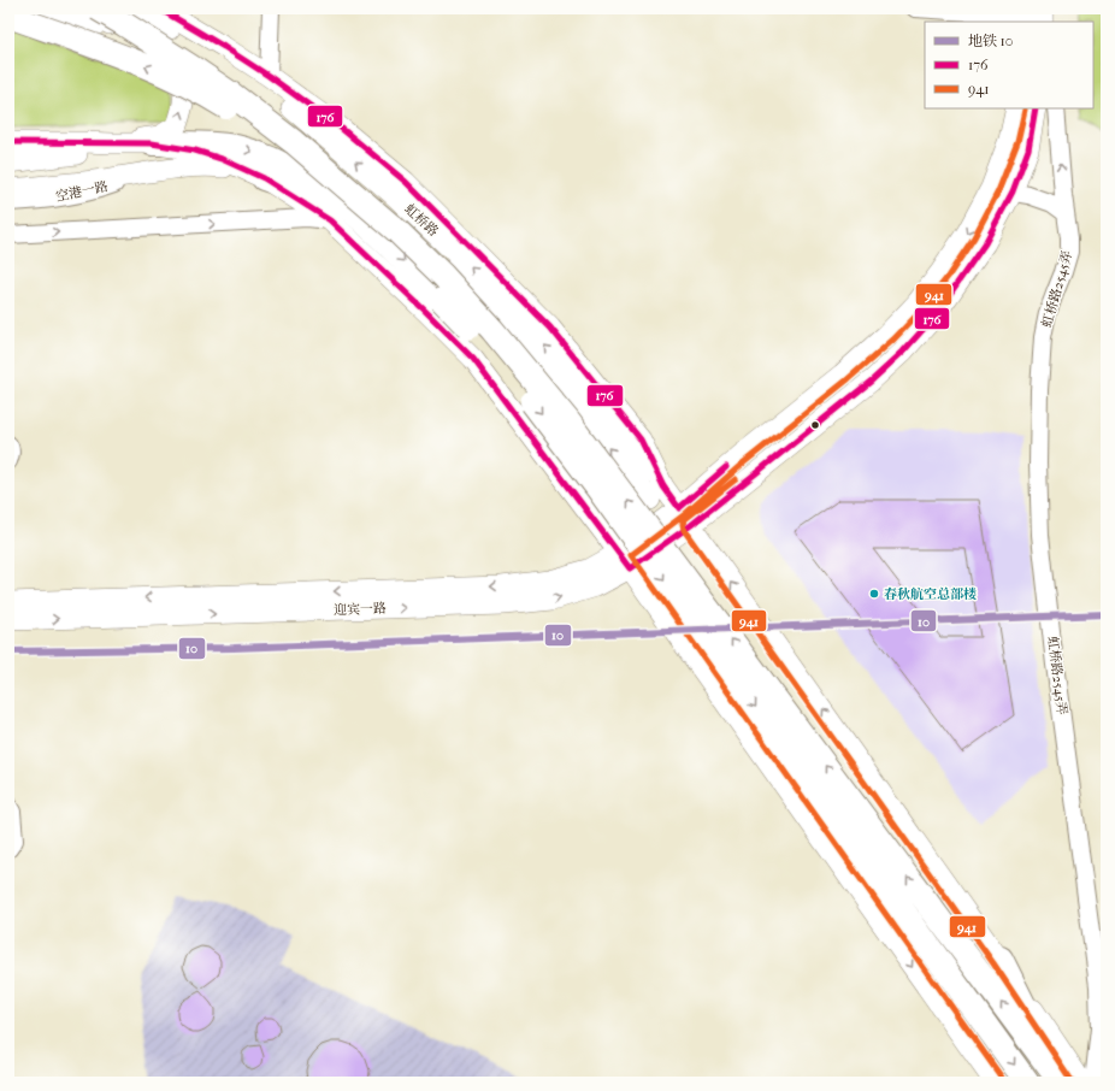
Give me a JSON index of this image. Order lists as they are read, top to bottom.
{
  "streets": {
    "main road": ["虹桥路", "迎宾一路"],
    "street": ["空港一路", "虹桥路2545弄"]
  },
  "crossings": [
    ["虹桥路", "迎宾一路"]
  ],
  "places": ["春秋航空总部楼"],
  "lines": ["transit line 176", "transit line 941", "metro line 10"],
  "legend": ["地铁 10", "176", "941"]
}
